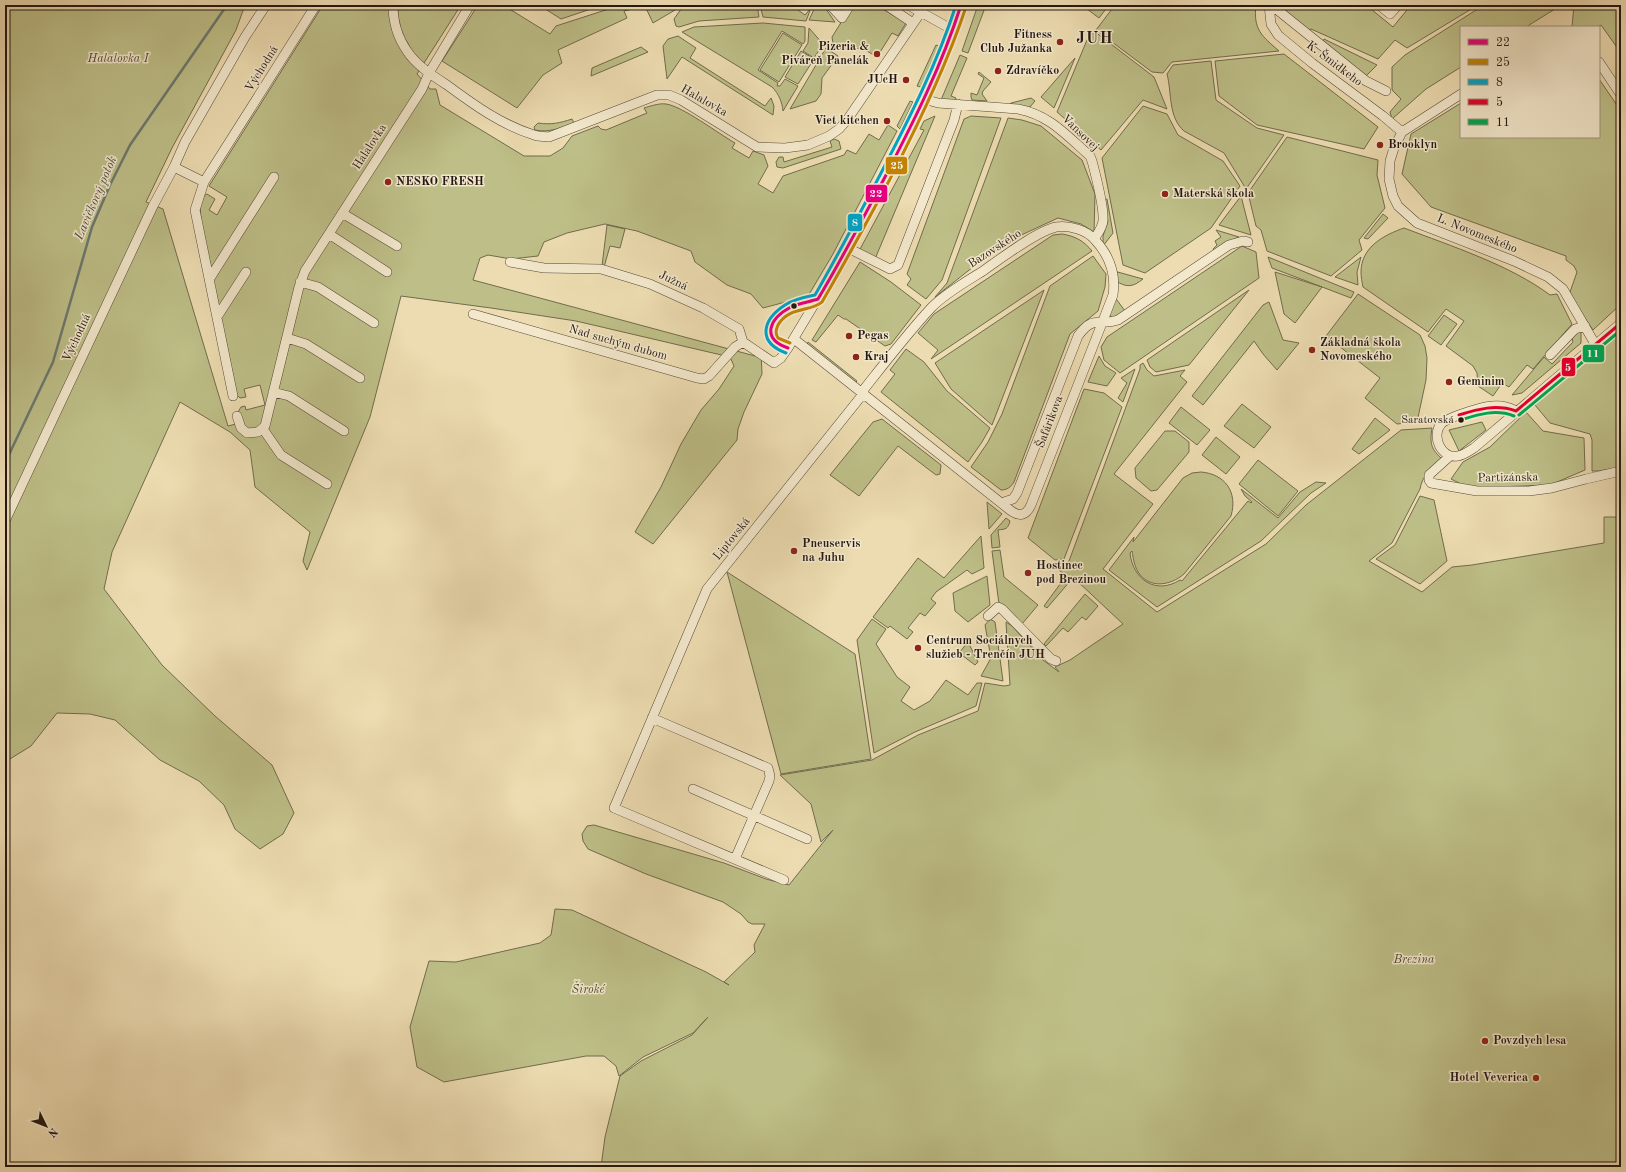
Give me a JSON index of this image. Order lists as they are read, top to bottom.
{
  "streets": {
    "street": [
      "K. Šmidkeho",
      "Východná",
      "Halalovka",
      "Vansovej",
      "L. Novomeského",
      "Bazovského",
      "Južná",
      "Nad suchým dubom",
      "Šafárikova",
      "Partizánska",
      "Liptovská"
    ]
  },
  "crossings": [
    ["K. Šmidkeho", "L. Novomeského"],
    ["Vansovej", "Bazovského"],
    ["Vansovej", "Južná"],
    ["Bazovského", "Liptovská"],
    ["Južná", "Nad suchým dubom"]
  ],
  "districts": ["JUH"],
  "water": ["Lavičkový potok"],
  "parks": ["Halalovka I", "Brezina", "Široké"],
  "places": [
    "Fitness Club Južanka",
    "Pizeria & Piváreň Panelák",
    "Zdravíčko",
    "JUcH",
    "Viet kitchen",
    "Brooklyn",
    "NESKO FRESH",
    "Materská škola",
    "Pegas",
    "Základná škola Novomeského",
    "Kraj",
    "Geminim",
    "Saratovská",
    "Pneuservis na Juhu",
    "Hostinec pod Brezinou",
    "Centrum Sociálnych služieb - Trenčín JUH",
    "Povzdych lesa",
    "Hotel Veverica"
  ],
  "lines": [
    "transit line 22",
    "transit line 8",
    "transit line 25",
    "transit line 5",
    "transit line 11"
  ],
  "legend": [
    "22",
    "25",
    "8",
    "5",
    "11"
  ],
  "north": "bottom right"
}
